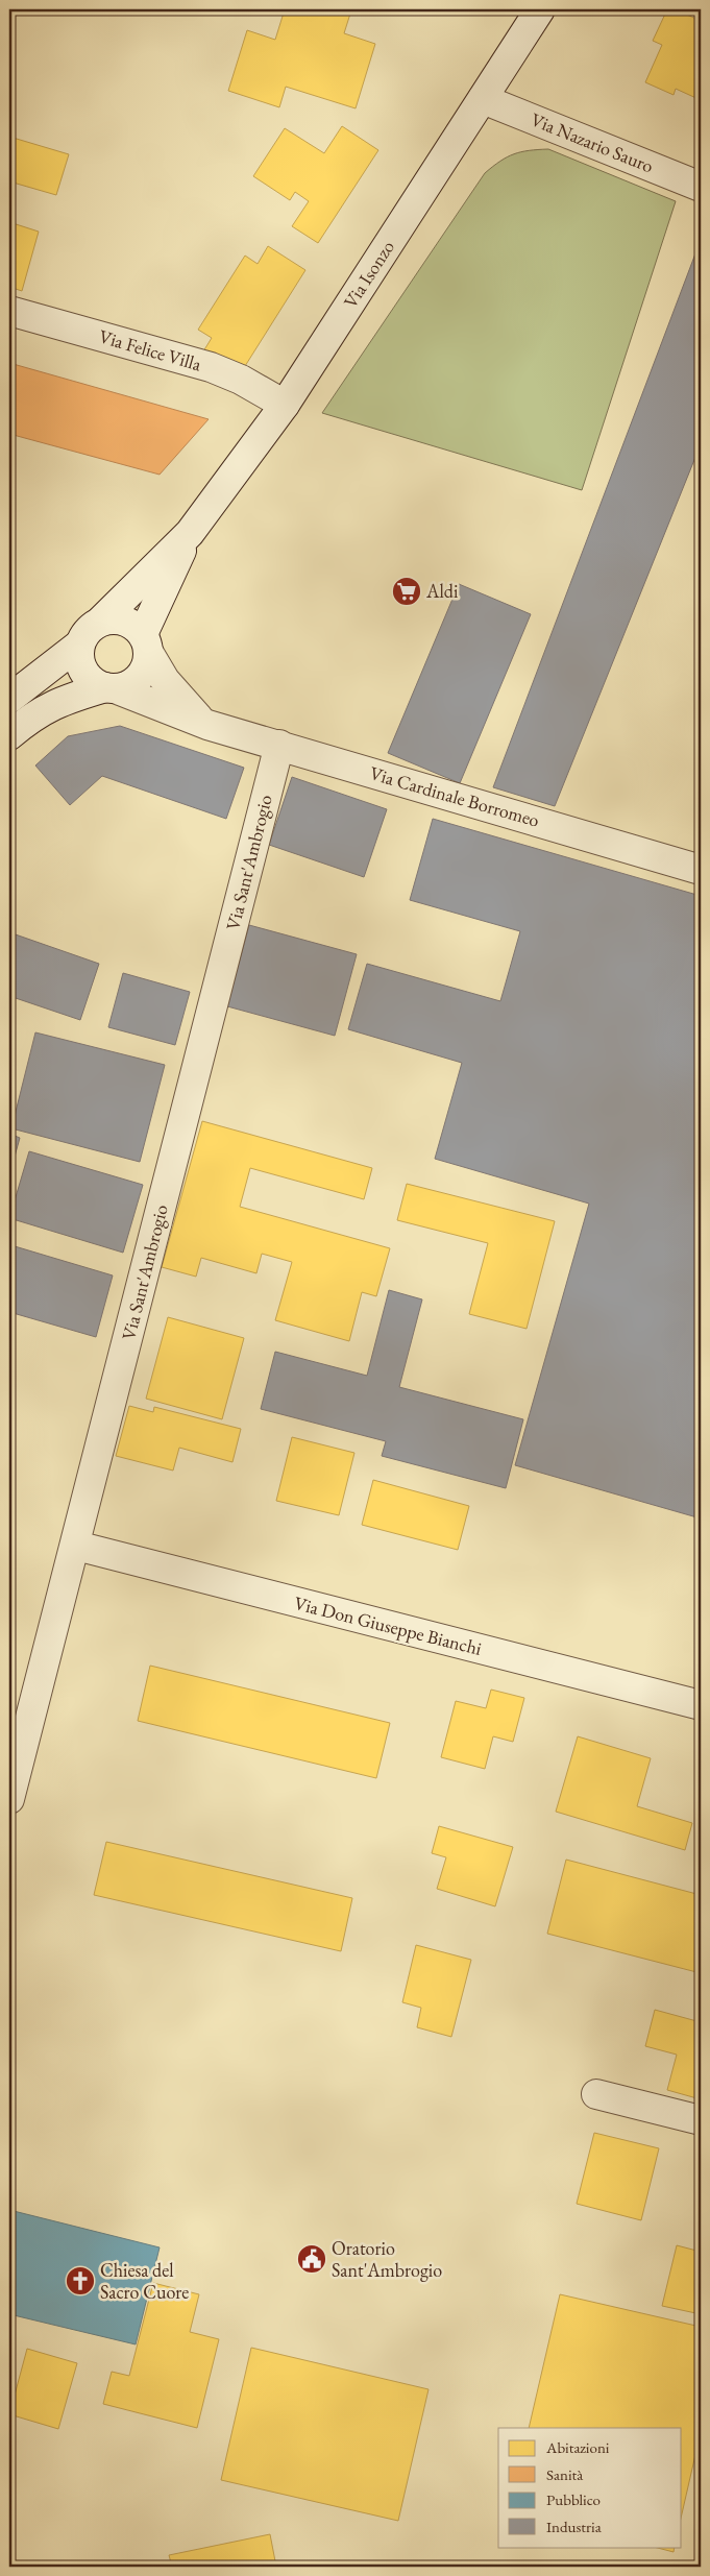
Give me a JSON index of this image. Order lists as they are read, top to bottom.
{
  "streets": {
    "street": [
      "Via Nazario Sauro",
      "Via Isonzo",
      "Via Felice Villa",
      "Via Cardinale Borromeo",
      "Via Sant'Ambrogio",
      "Via Don Giuseppe Bianchi"
    ]
  },
  "crossings": [
    ["Via Nazario Sauro", "Via Isonzo"],
    ["Via Isonzo", "Via Felice Villa"],
    ["Via Isonzo", "Via Cardinale Borromeo"],
    ["Via Cardinale Borromeo", "Via Sant'Ambrogio"],
    ["Via Sant'Ambrogio", "Via Don Giuseppe Bianchi"]
  ],
  "places": {
    "supermarket": ["Aldi"],
    "public building": ["Oratorio Sant'Ambrogio"],
    "church": ["Chiesa del Sacro Cuore"]
  },
  "legend": [
    "Abitazioni",
    "Sanità",
    "Pubblico",
    "Industria"
  ]
}
